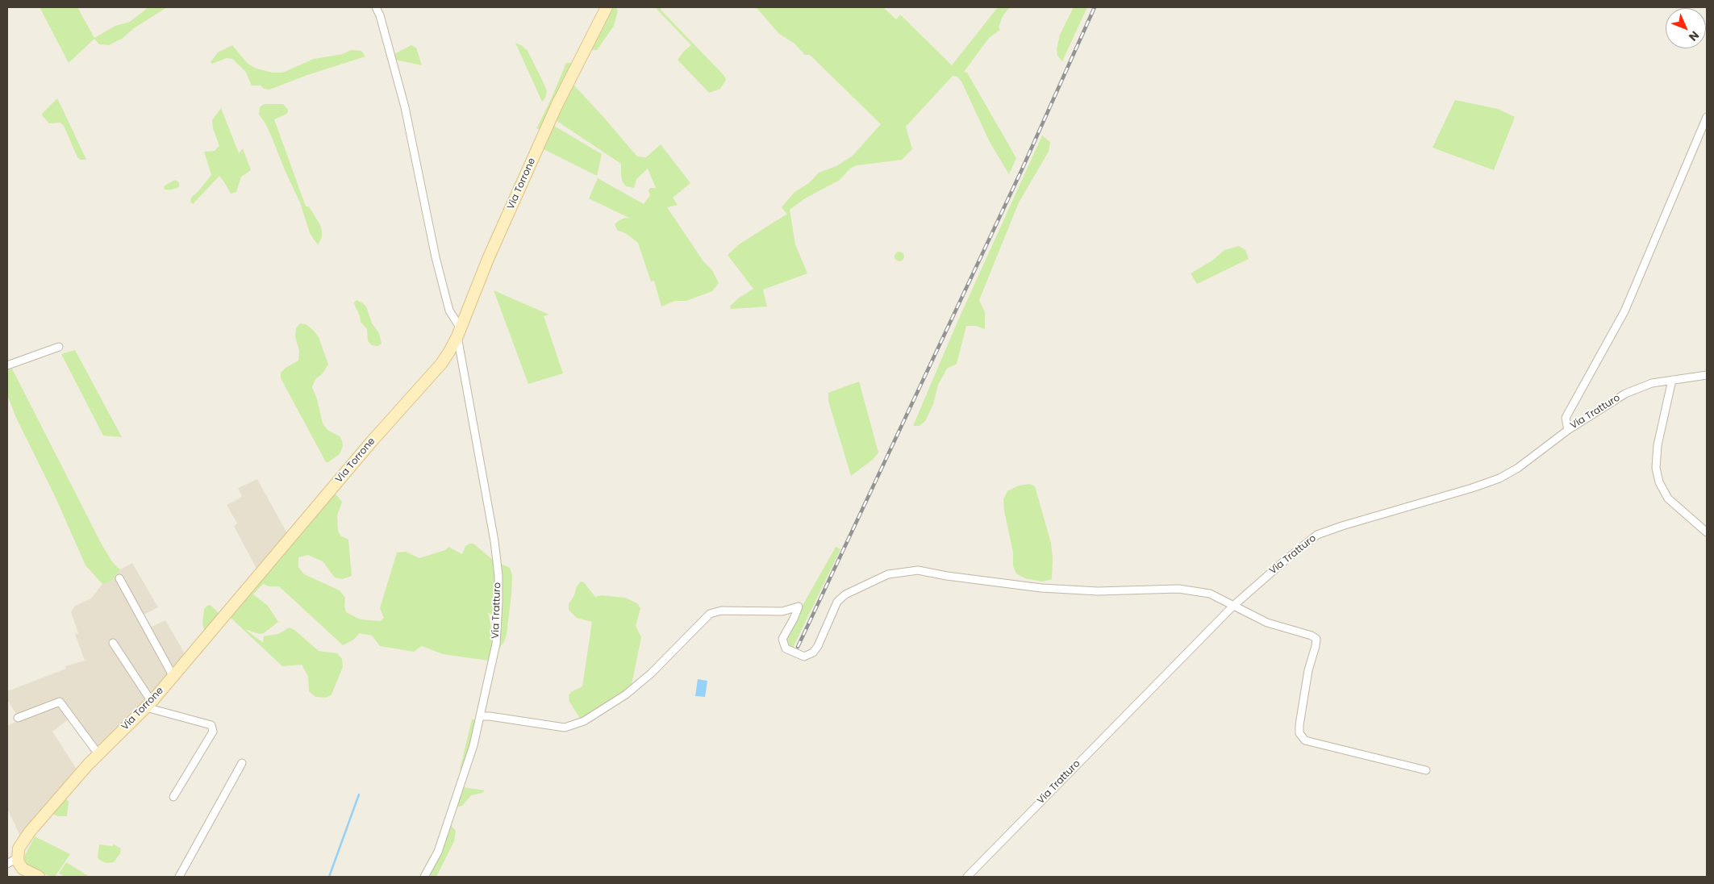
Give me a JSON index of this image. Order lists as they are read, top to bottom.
{
  "streets": {
    "main road": ["Via Torrone"],
    "street": ["Via Tratturo"]
  },
  "crossings": [
    ["Via Torrone", "Via Tratturo"]
  ],
  "north": "bottom right"
}
